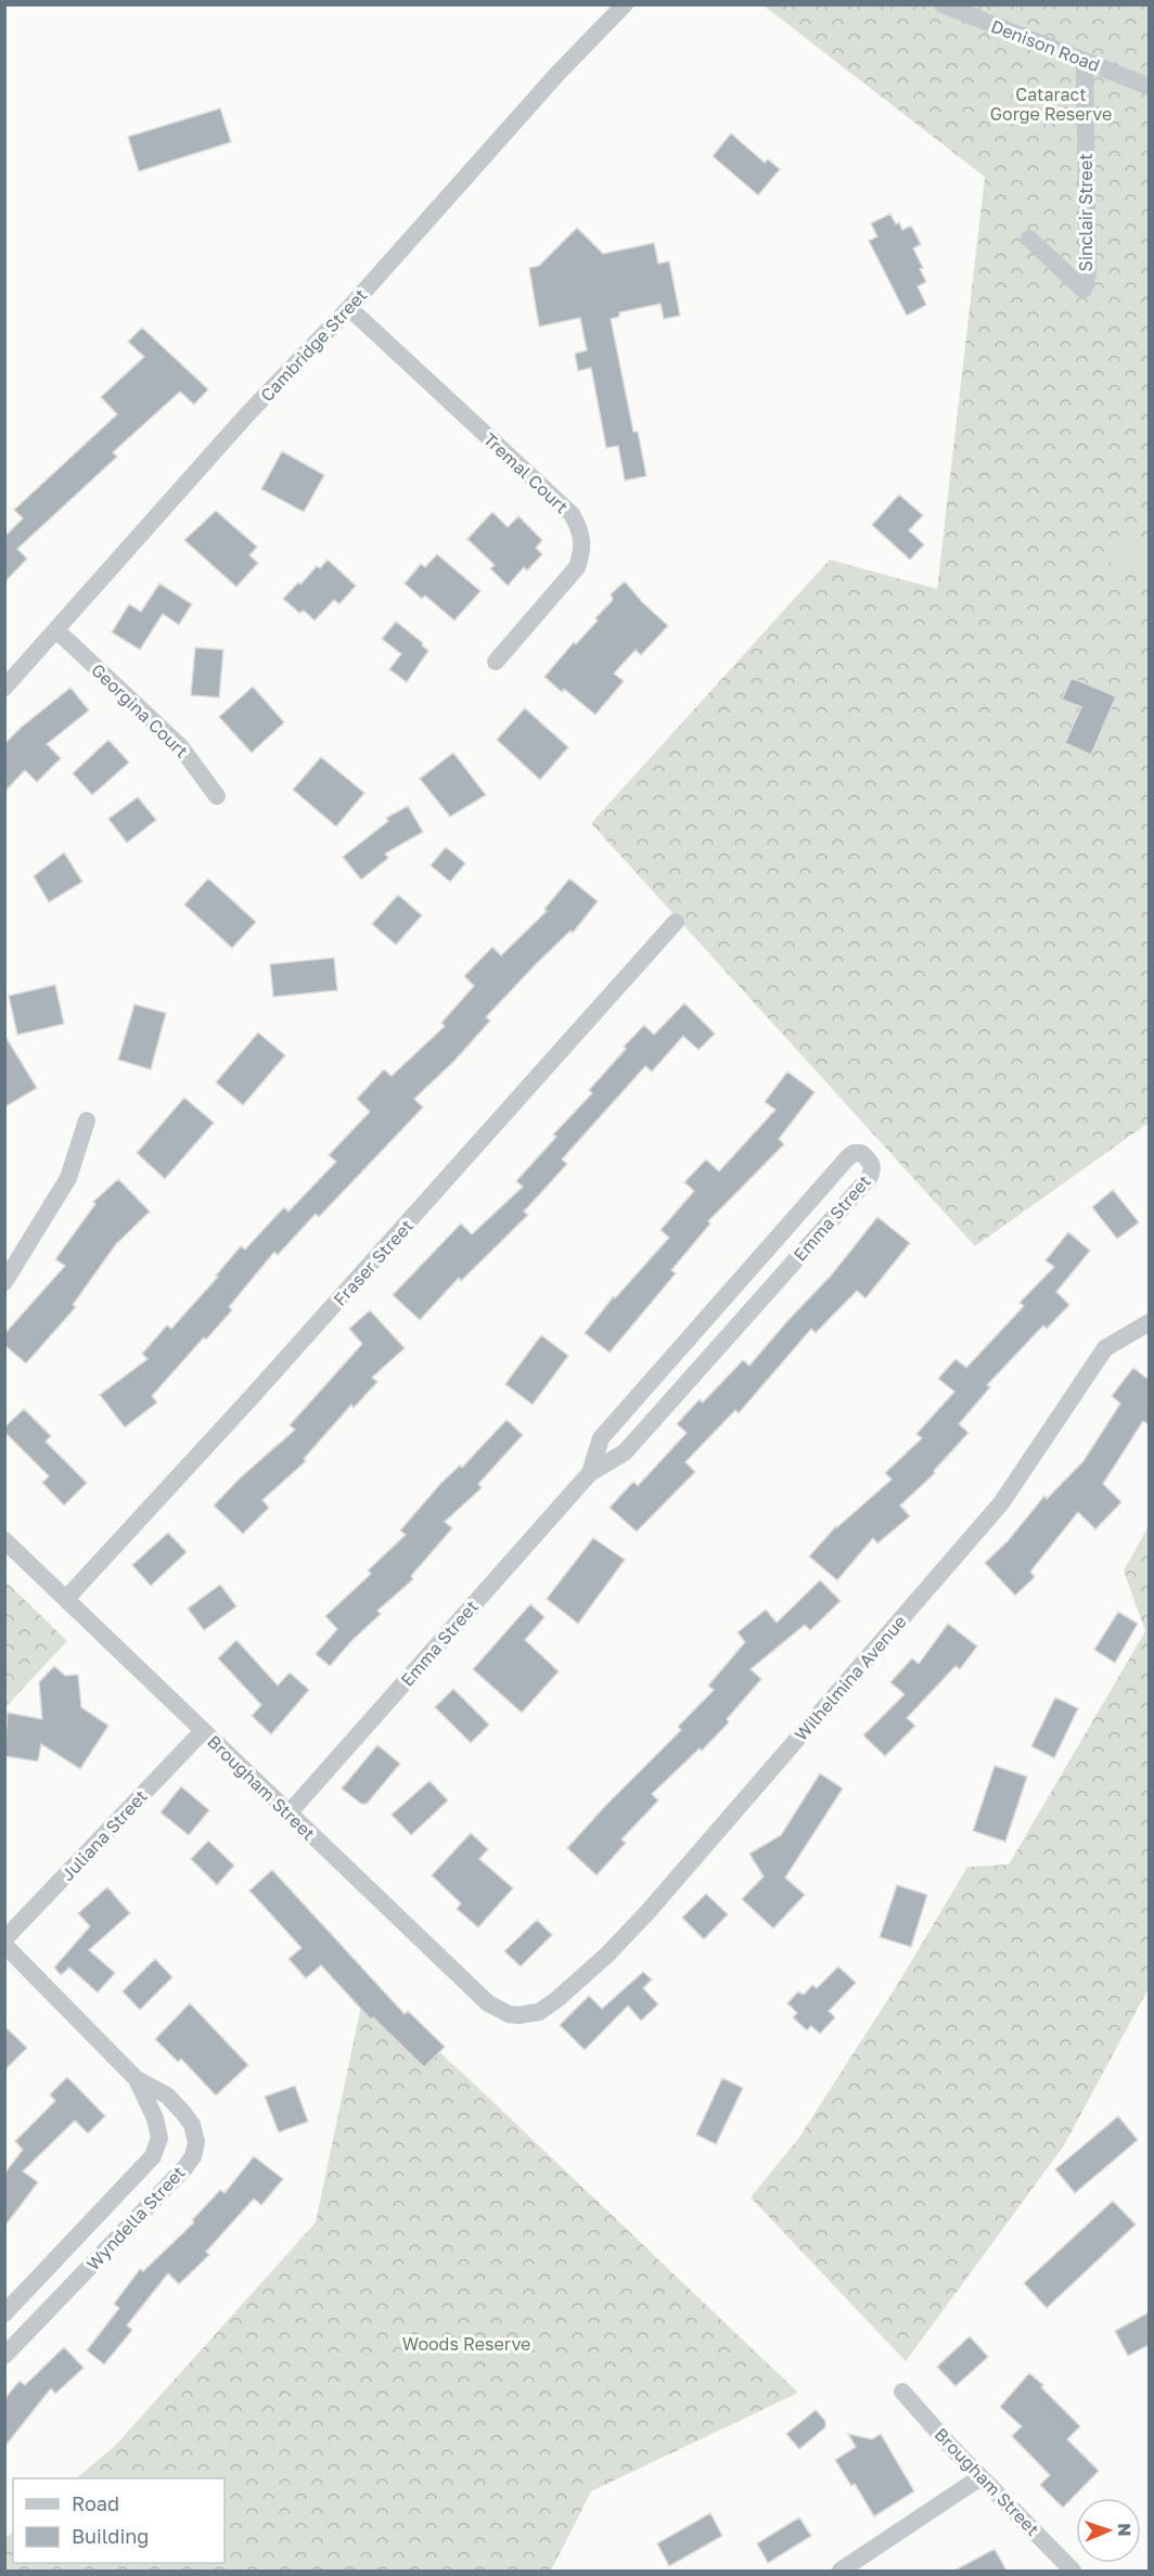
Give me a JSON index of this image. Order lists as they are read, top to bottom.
{
  "streets": {
    "street": [
      "Denison Road",
      "Sinclair Street",
      "Cambridge Street",
      "Tremal Court",
      "Georgina Court",
      "Emma Street",
      "Fraser Street",
      "Wilhelmina Avenue",
      "Brougham Street",
      "Juliana Street",
      "Wyndella Street"
    ]
  },
  "crossings": [
    ["Denison Road", "Sinclair Street"],
    ["Cambridge Street", "Tremal Court"],
    ["Cambridge Street", "Georgina Court"],
    ["Emma Street", "Brougham Street"],
    ["Fraser Street", "Brougham Street"],
    ["Wilhelmina Avenue", "Brougham Street"],
    ["Brougham Street", "Juliana Street"],
    ["Juliana Street", "Wyndella Street"]
  ],
  "parks": ["Cataract Gorge Reserve", "Woods Reserve"],
  "legend": ["Road", "Building"],
  "north": "right"
}
